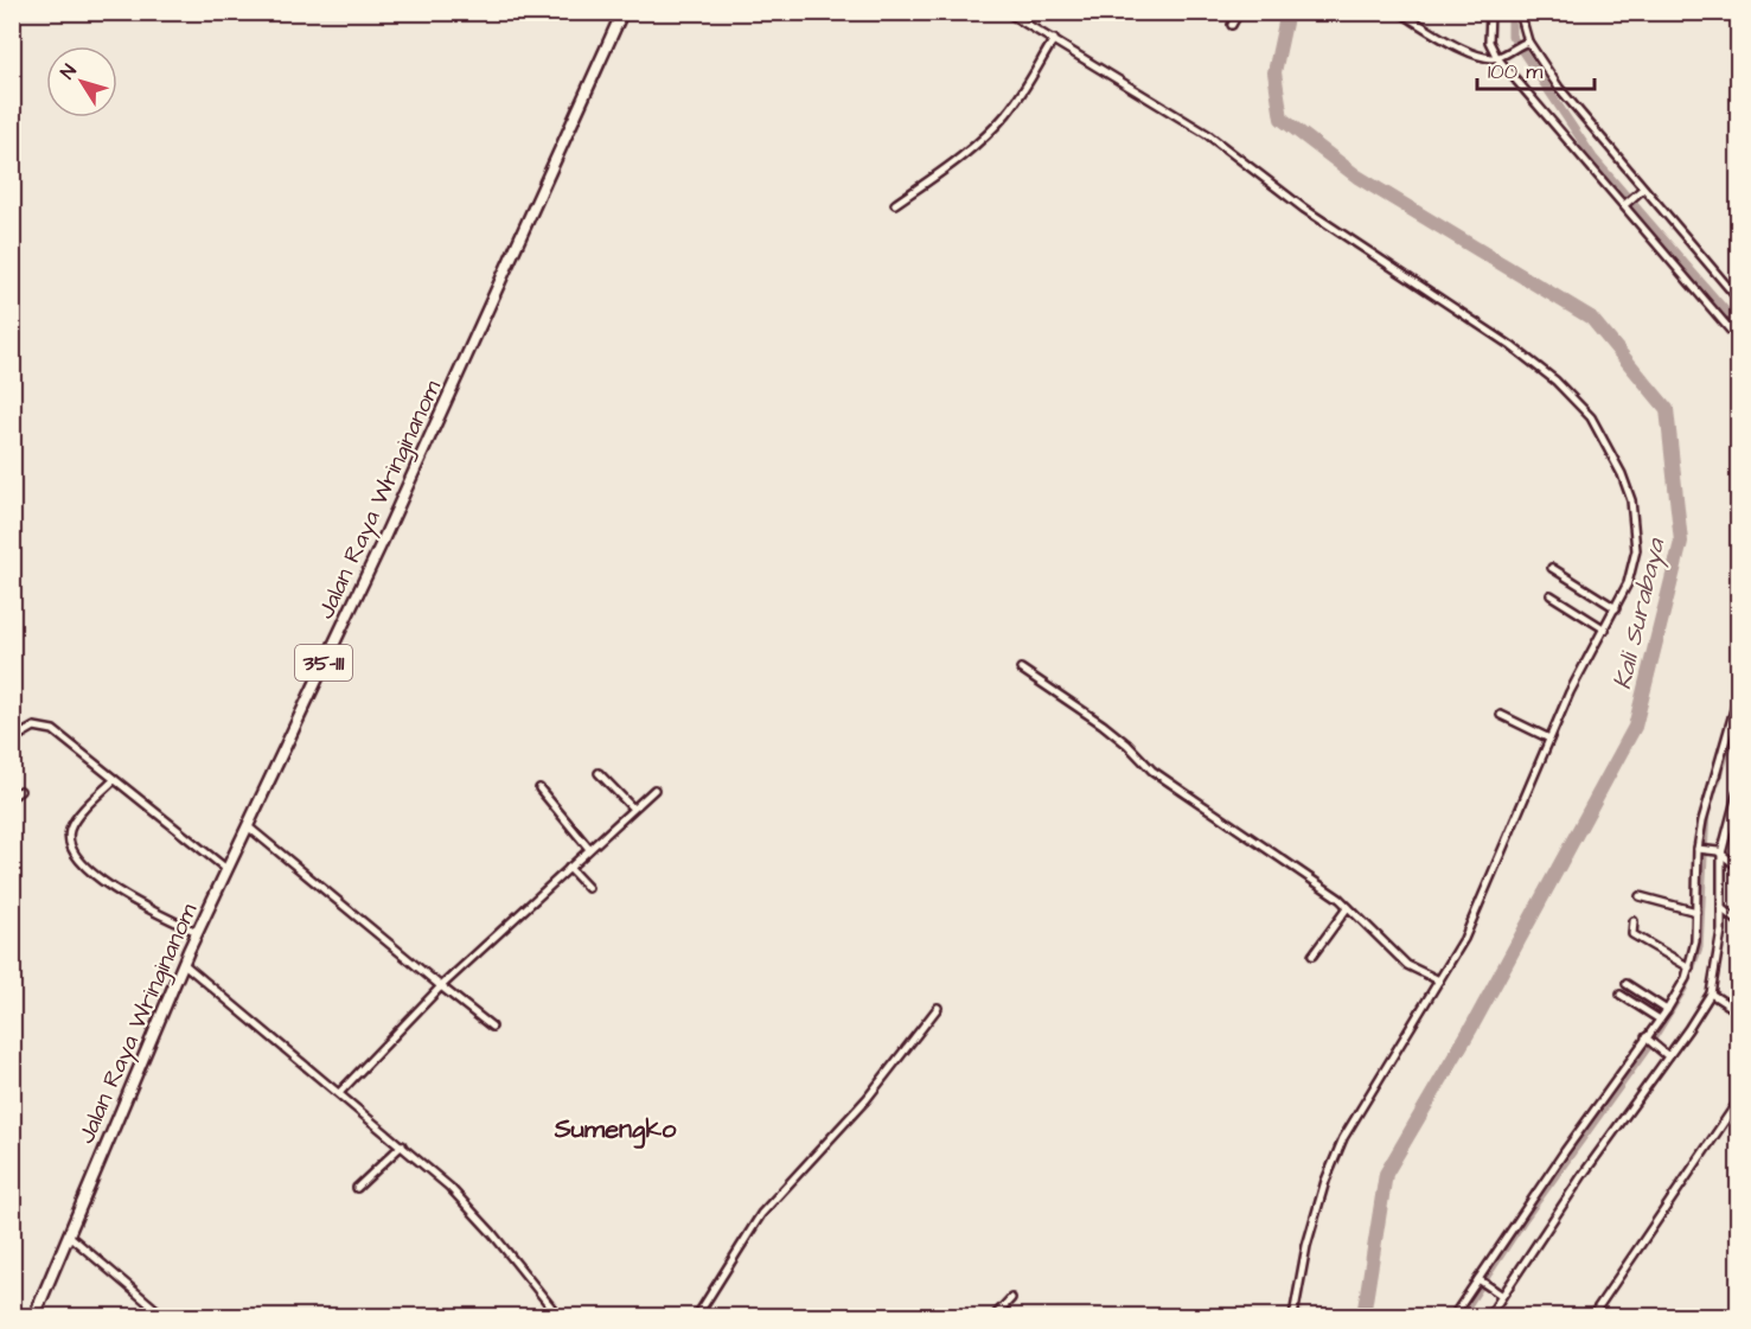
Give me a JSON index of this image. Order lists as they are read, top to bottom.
{
  "streets": {
    "main road": ["Jalan Raya Wringinanom", "35-111"]
  },
  "districts": ["Sumengko"],
  "water": ["Kali Surabaya"],
  "scale_bar": "100 m",
  "north": "top left"
}
